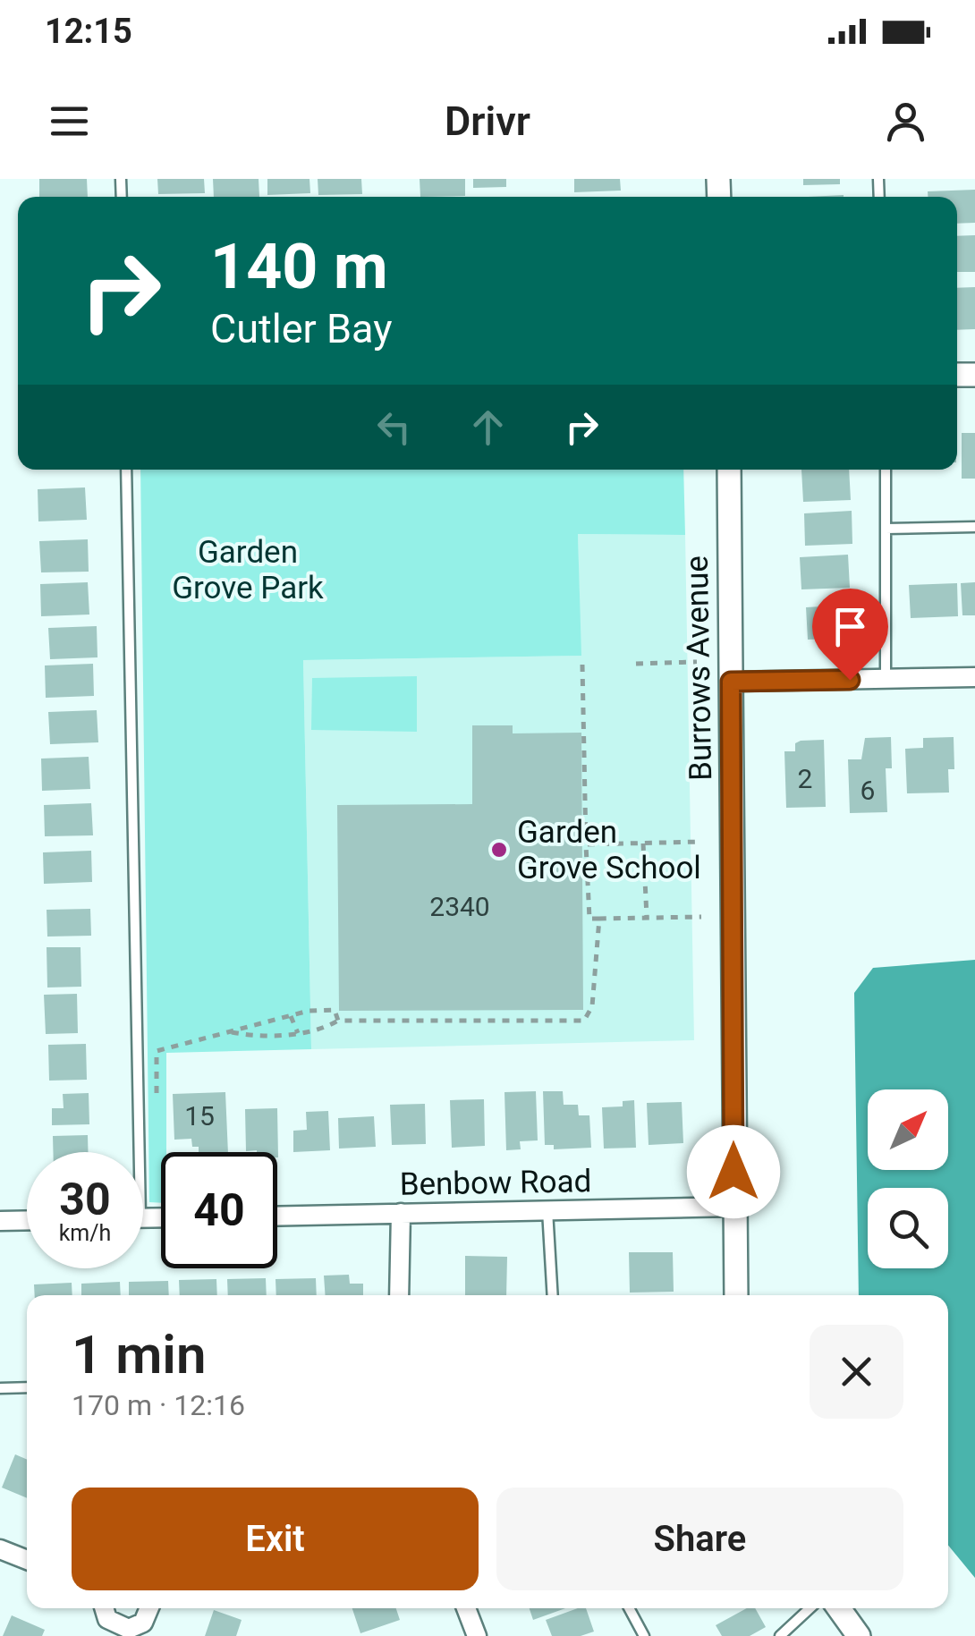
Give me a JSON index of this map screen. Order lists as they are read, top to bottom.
{
  "streets": {
    "street": ["Burrows Avenue", "Benbow Road"]
  },
  "crossings": [
    ["Burrows Avenue", "Benbow Road"]
  ],
  "parks": ["Garden Grove Park"],
  "places": ["Garden Grove School"],
  "house_numbers": [
    "2",
    "6",
    "2340",
    "15"
  ],
  "north": "top right",
  "page": {
    "status": "12:15",
    "header": "Drivr",
    "turn": ["140 m", "Cutler Bay"],
    "speed": "30 km/h",
    "limit": "40",
    "heading": ["1 min", "170 m · 12:16"],
    "buttons": ["Exit", "Share"]
  }
}
